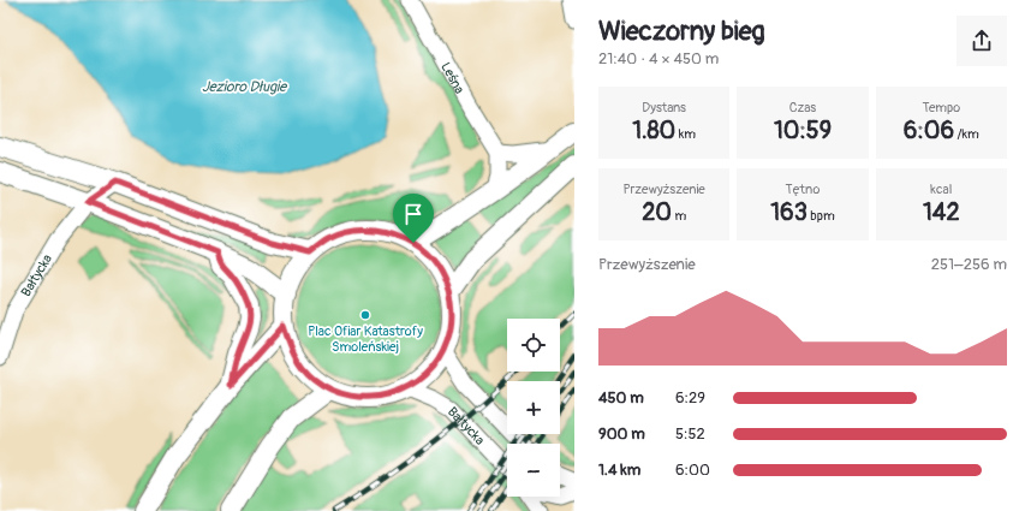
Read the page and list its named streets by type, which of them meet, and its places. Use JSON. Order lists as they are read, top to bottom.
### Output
{
  "streets": {
    "street": ["Leśna", "Bałtycka"]
  },
  "water": ["Jezioro Długie"],
  "places": ["Plac Ofiar Katastrofy Smoleńskiej"],
  "page": {
    "heading": ["Wieczorny bieg", "21:40 · 4 × 450 m"],
    "stats": [
      ["Dystans", "1.80 km"],
      ["Czas", "10:59"],
      ["Tempo", "6:06 /km"],
      ["Przewyższenie", "20 m"],
      ["Tętno", "163 bpm"],
      ["kcal", "142"]
    ],
    "chart": ["Przewyższenie", "251–256 m"],
    "map_buttons": ["+", "−"],
    "list": [
      {
        "name": "450 m",
        "note": "6:29"
      },
      {
        "name": "900 m",
        "note": "5:52"
      },
      {
        "name": "1.4 km",
        "note": "6:00"
      }
    ]
  }
}
